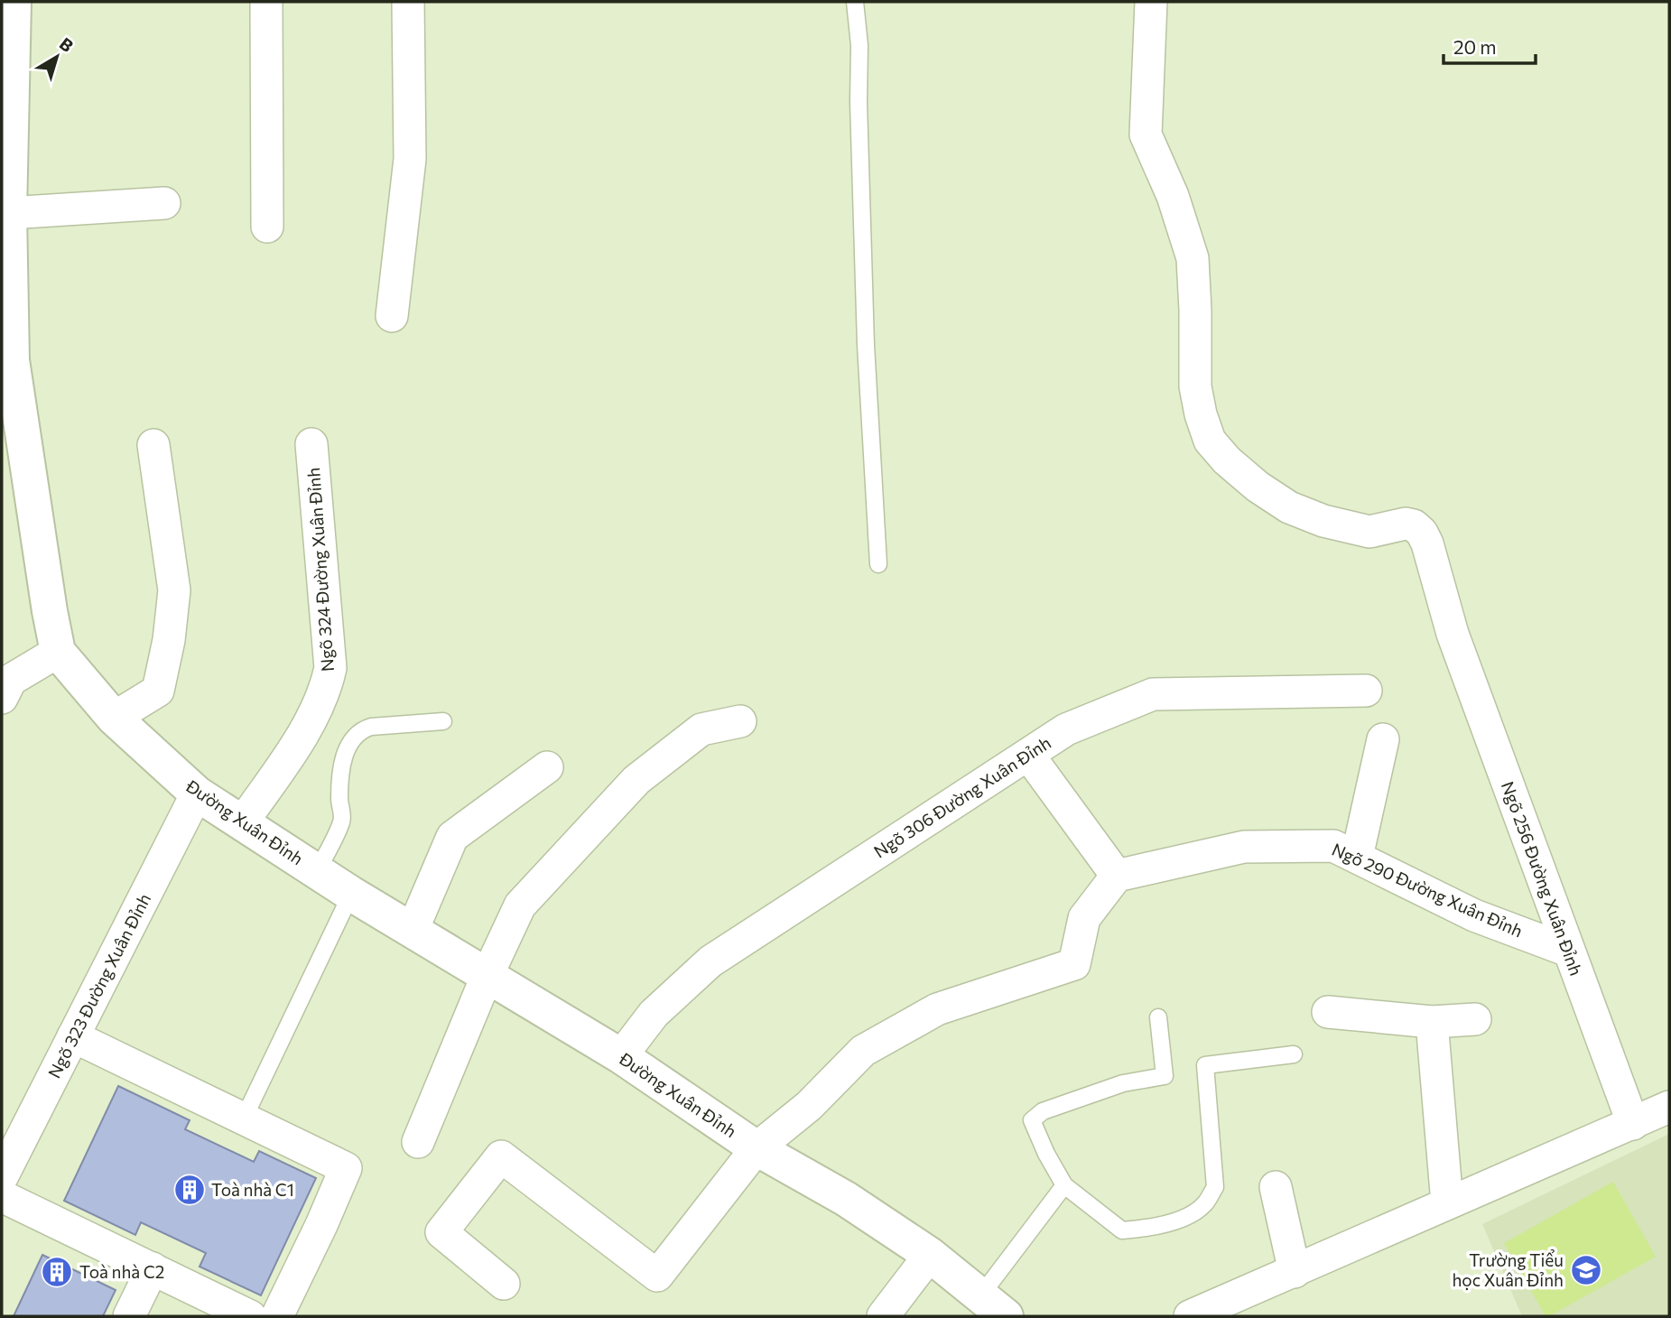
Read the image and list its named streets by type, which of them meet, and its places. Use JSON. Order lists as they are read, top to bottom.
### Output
{
  "streets": {
    "street": [
      "Ngõ 324 Đường Xuân Đỉnh",
      "Ngõ 306 Đường Xuân Đỉnh",
      "Đường Xuân Đỉnh",
      "Ngõ 256 Đường Xuân Đỉnh",
      "Ngõ 290 Đường Xuân Đỉnh",
      "Ngõ 323 Đường Xuân Đỉnh"
    ]
  },
  "crossings": [
    ["Ngõ 324 Đường Xuân Đỉnh", "Đường Xuân Đỉnh"],
    ["Ngõ 306 Đường Xuân Đỉnh", "Đường Xuân Đỉnh"],
    ["Đường Xuân Đỉnh", "Ngõ 323 Đường Xuân Đỉnh"],
    ["Ngõ 256 Đường Xuân Đỉnh", "Ngõ 290 Đường Xuân Đỉnh"]
  ],
  "places": {
    "building": ["Toà nhà C1", "Toà nhà C2"],
    "school or university": ["Trường Tiểu học Xuân Đỉnh"]
  },
  "scale_bar": "20 m",
  "north": "top right"
}
